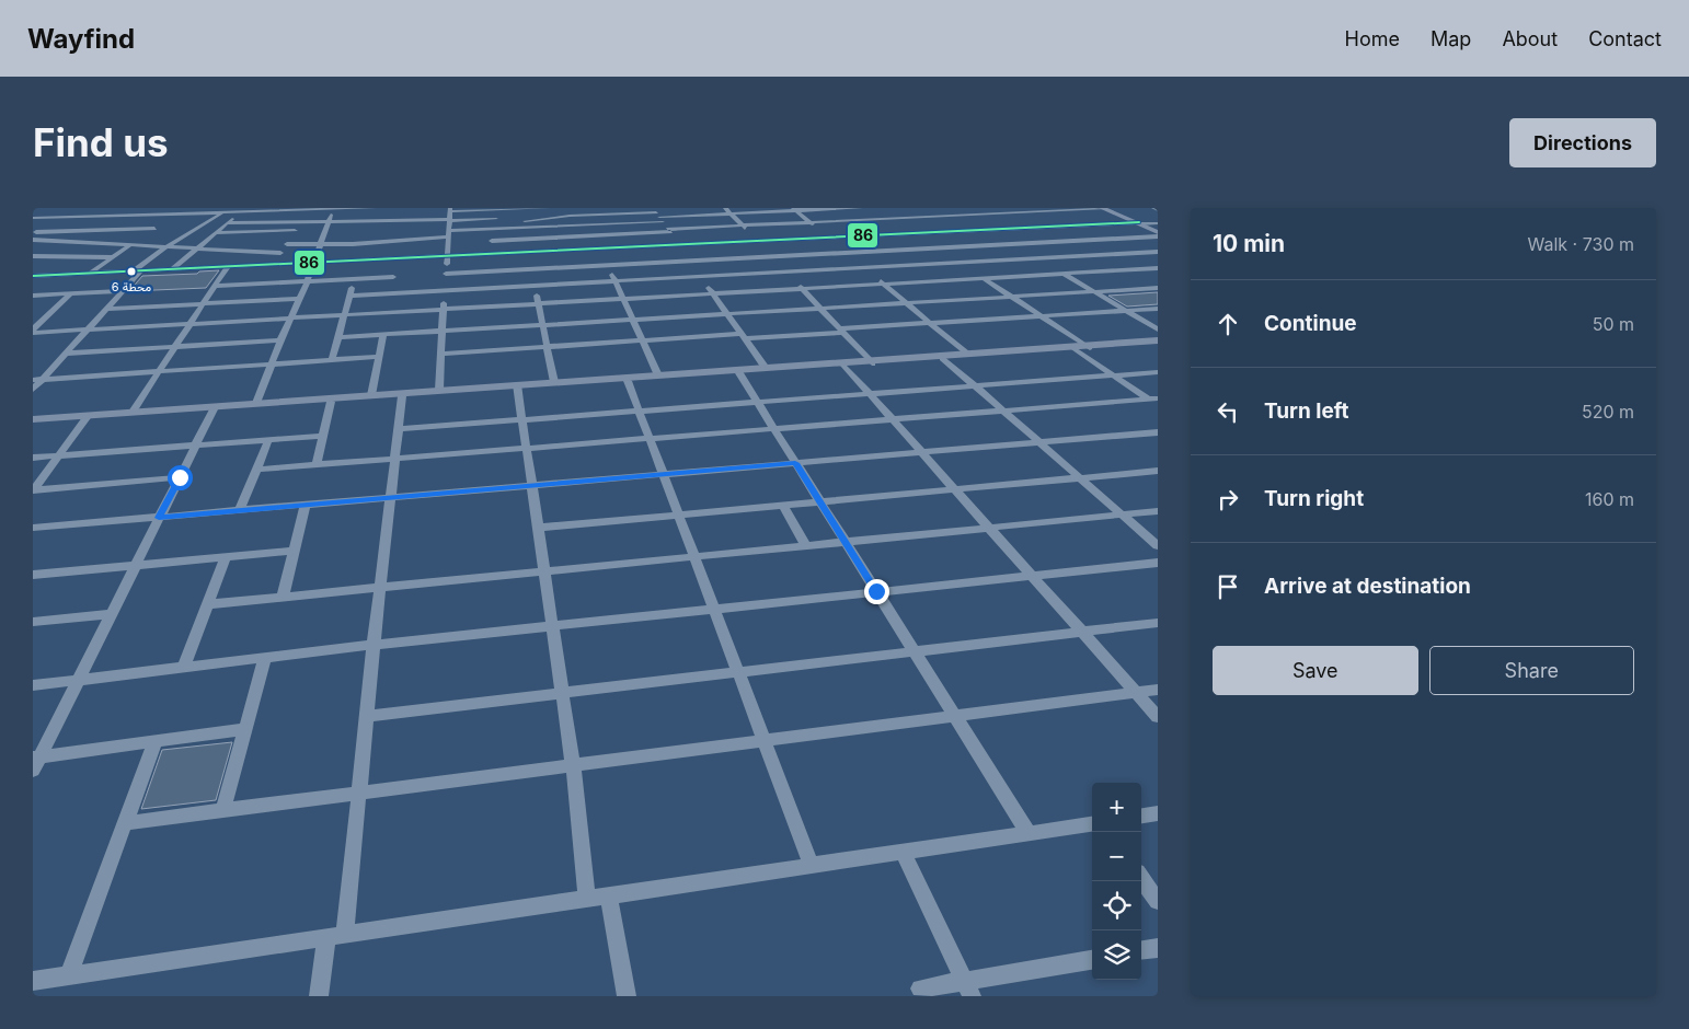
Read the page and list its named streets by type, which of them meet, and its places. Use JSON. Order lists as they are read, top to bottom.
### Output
{
  "places": ["محطة 6"],
  "lines": ["transit line 86"],
  "page": {
    "header": "Wayfind",
    "nav": [
      "Home",
      "Map",
      "About",
      "Contact"
    ],
    "buttons": [
      "Directions",
      ["Save", "Share"]
    ],
    "title": "Find us",
    "heading": ["10 min", "Walk · 730 m"],
    "list": [
      ["Continue", "50 m"],
      ["Turn left", "520 m"],
      ["Turn right", "160 m"],
      "Arrive at destination"
    ],
    "map_buttons": ["+", "−"]
  }
}
